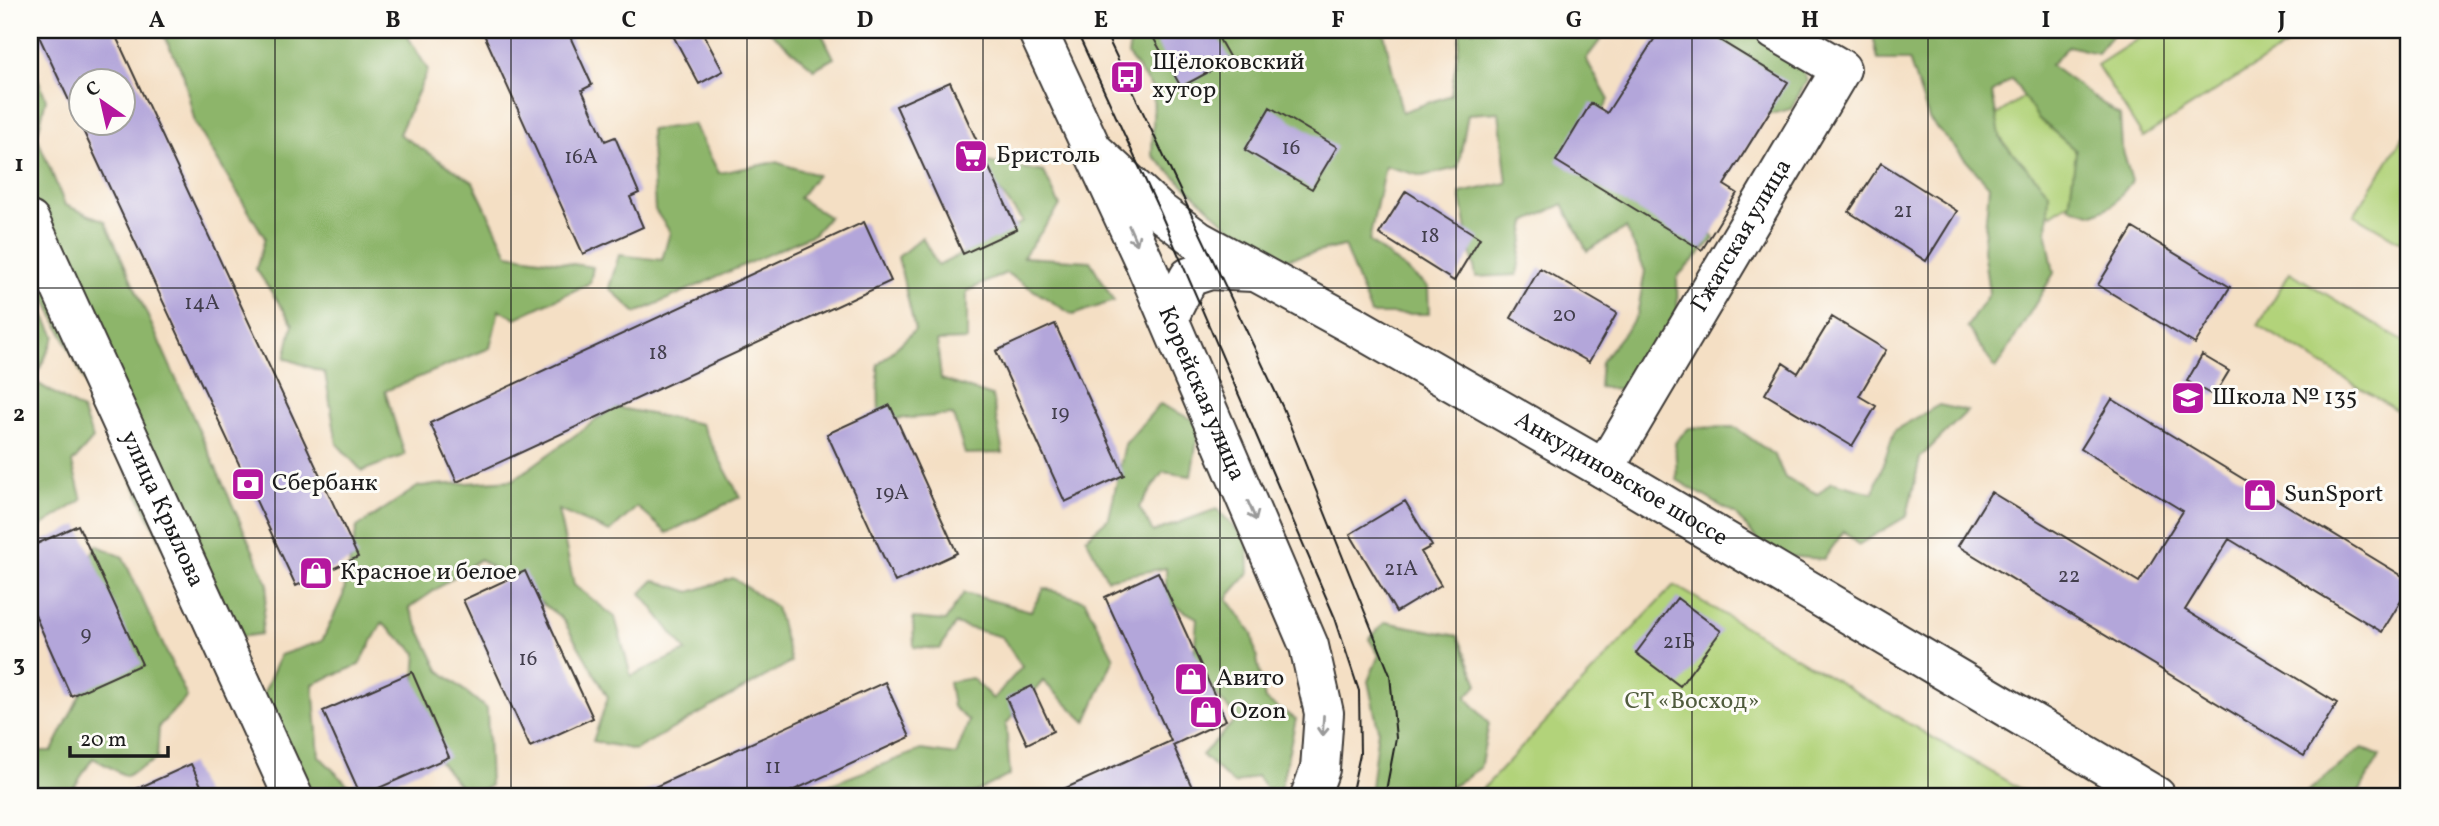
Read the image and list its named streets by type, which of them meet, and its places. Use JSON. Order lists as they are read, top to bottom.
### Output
{
  "streets": {
    "street": [
      "Гжатская улица",
      "Корейская улица",
      "Анкудиновское шоссе",
      "улица Крылова"
    ]
  },
  "crossings": [
    ["Гжатская улица", "Анкудиновское шоссе"],
    ["Корейская улица", "Анкудиновское шоссе"]
  ],
  "one_way": ["Корейская улица"],
  "parks": ["СТ «Восход»"],
  "places": {
    "bus stop": ["Щёлоковский хутор"],
    "supermarket": ["Бристоль"],
    "school or university": ["Школа № 135"],
    "bank": ["Сбербанк"],
    "shop": [
      "SunSport",
      "Красное и белое",
      "Авито",
      "Ozon"
    ]
  },
  "house_numbers": [
    "16",
    "16А",
    "21",
    "18",
    "14А",
    "20",
    "18",
    "19",
    "19А",
    "21А",
    "22",
    "9",
    "21Б",
    "16",
    "11"
  ],
  "scale_bar": "20 m",
  "north": "top left",
  "grid": {
    "columns": [
      "A",
      "B",
      "C",
      "D",
      "E",
      "F",
      "G",
      "H",
      "I",
      "J"
    ],
    "rows": ["1", "2", "3"]
  }
}
